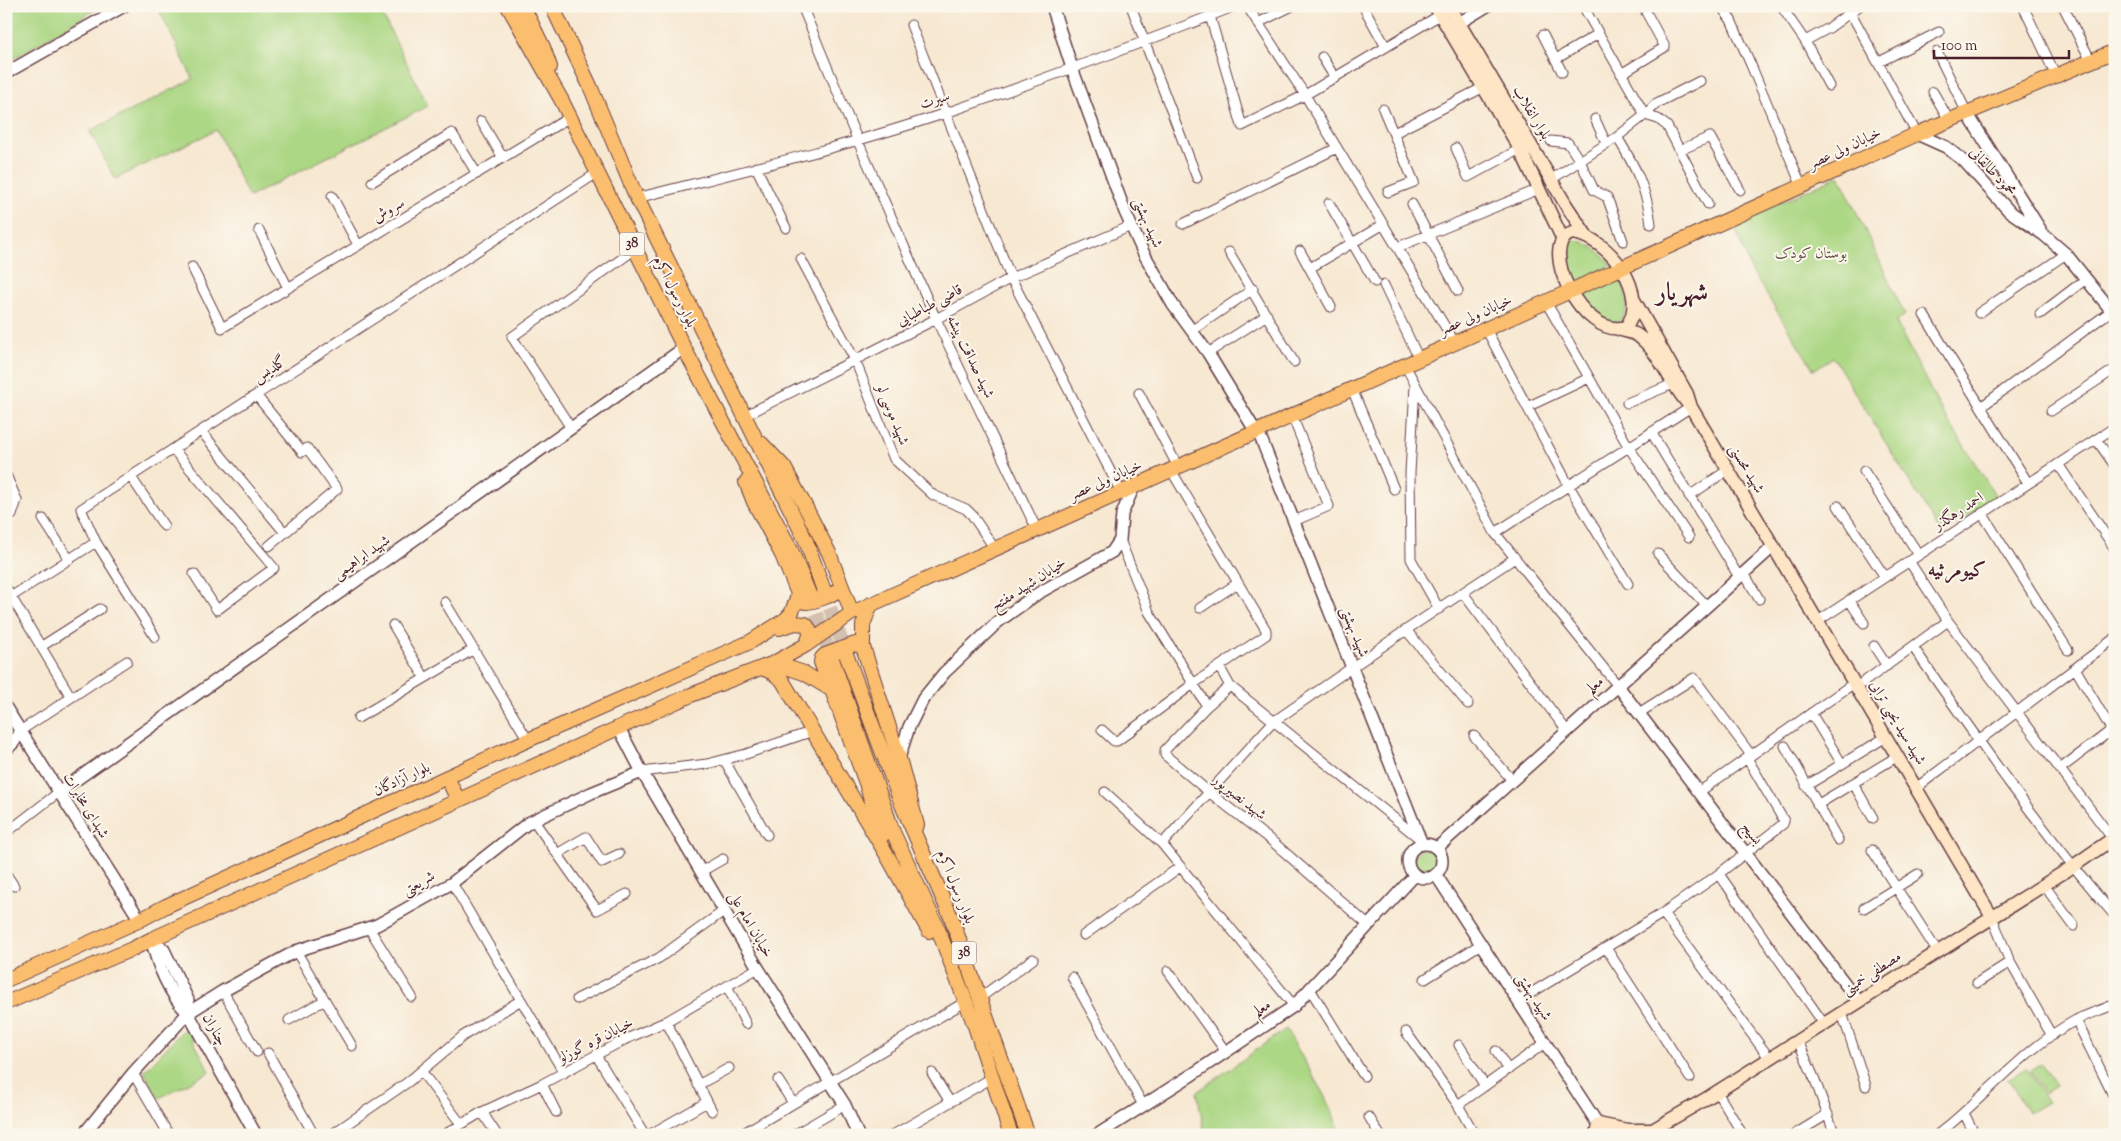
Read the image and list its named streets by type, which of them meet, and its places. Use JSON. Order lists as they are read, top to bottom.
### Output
{
  "streets": {
    "main road": [
      "بلوار انقلاب",
      "خیابان ولی عصر",
      "38",
      "بلوار رسول اکرم",
      "شهید محسنی",
      "شهید سید یحیی ترابی",
      "بلوار آزادگان",
      "مصطفی خمینی"
    ],
    "street": [
      "سیرت",
      "محمود طالقانی",
      "سروش",
      "شهید بهشتی",
      "قاضی طباطبایی",
      "شهید صداقت پیشه",
      "گلدیس",
      "شهید موسی لو",
      "احمد رهگذر",
      "شهید ابراهیمی",
      "خیابان شهید مفتح",
      "معلم",
      "شهید نصیرپور",
      "شهدای مخابرات",
      "بسیج",
      "شریعتی",
      "خیابان امام علی",
      "چناران",
      "خیابان قره گوزلو"
    ]
  },
  "crossings": [
    ["سیرت", "شهید بهشتی"],
    ["سیرت", "بلوار رسول اکرم"],
    ["سیرت", "شهید صداقت پیشه"],
    ["خیابان ولی عصر", "محمود طالقانی"],
    ["خیابان ولی عصر", "شهید بهشتی"],
    ["خیابان ولی عصر", "شهید صداقت پیشه"],
    ["خیابان ولی عصر", "شهید موسی لو"],
    ["سروش", "بلوار رسول اکرم"],
    ["شهید بهشتی", "قاضی طباطبایی"],
    ["شهید بهشتی", "معلم"],
    ["بلوار رسول اکرم", "قاضی طباطبایی"],
    ["بلوار رسول اکرم", "گلدیس"],
    ["بلوار رسول اکرم", "شهید ابراهیمی"],
    ["بلوار رسول اکرم", "بلوار آزادگان"],
    ["قاضی طباطبایی", "شهید صداقت پیشه"],
    ["قاضی طباطبایی", "شهید موسی لو"],
    ["شهید محسنی", "معلم"],
    ["شهید محسنی", "شهید سید یحیی ترابی"],
    ["احمد رهگذر", "شهید سید یحیی ترابی"],
    ["شهید ابراهیمی", "شهدای مخابرات"],
    ["معلم", "شهید سید یحیی ترابی"],
    ["معلم", "شهید نصیرپور"],
    ["معلم", "بسیج"],
    ["شهید سید یحیی ترابی", "مصطفی خمینی"],
    ["بلوار آزادگان", "شهدای مخابرات"],
    ["بسیج", "مصطفی خمینی"],
    ["شریعتی", "خیابان امام علی"],
    ["شریعتی", "چناران"],
    ["خیابان امام علی", "خیابان قره گوزلو"]
  ],
  "districts": ["شهریار", "کیومرثیه"],
  "parks": ["بوستان کودک"],
  "scale_bar": "100 m"
}
